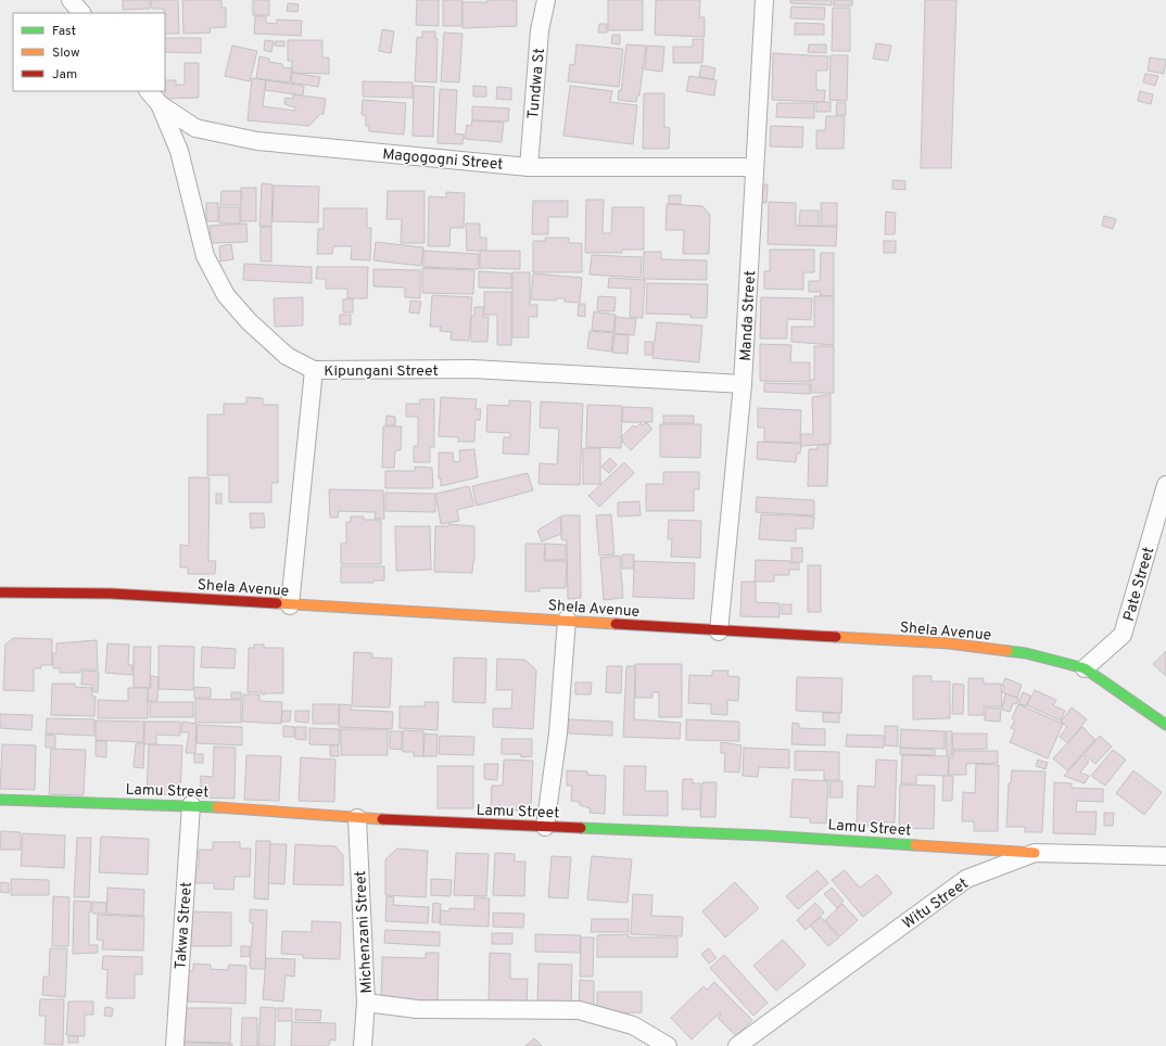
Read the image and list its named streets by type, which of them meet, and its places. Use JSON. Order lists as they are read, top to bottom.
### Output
{
  "streets": {
    "street": [
      "Tundwa St",
      "Magogogni Street",
      "Manda Street",
      "Kipungani Street",
      "Pate Street",
      "Shela Avenue",
      "Lamu Street",
      "Witu Street",
      "Takwa Street",
      "Michenzani Street"
    ]
  },
  "crossings": [
    ["Tundwa St", "Magogogni Street"],
    ["Magogogni Street", "Manda Street"],
    ["Magogogni Street", "Kipungani Street"],
    ["Manda Street", "Kipungani Street"],
    ["Manda Street", "Shela Avenue"],
    ["Pate Street", "Shela Avenue"],
    ["Lamu Street", "Witu Street"],
    ["Lamu Street", "Takwa Street"],
    ["Lamu Street", "Michenzani Street"]
  ],
  "legend": ["Fast", "Slow", "Jam"]
}
